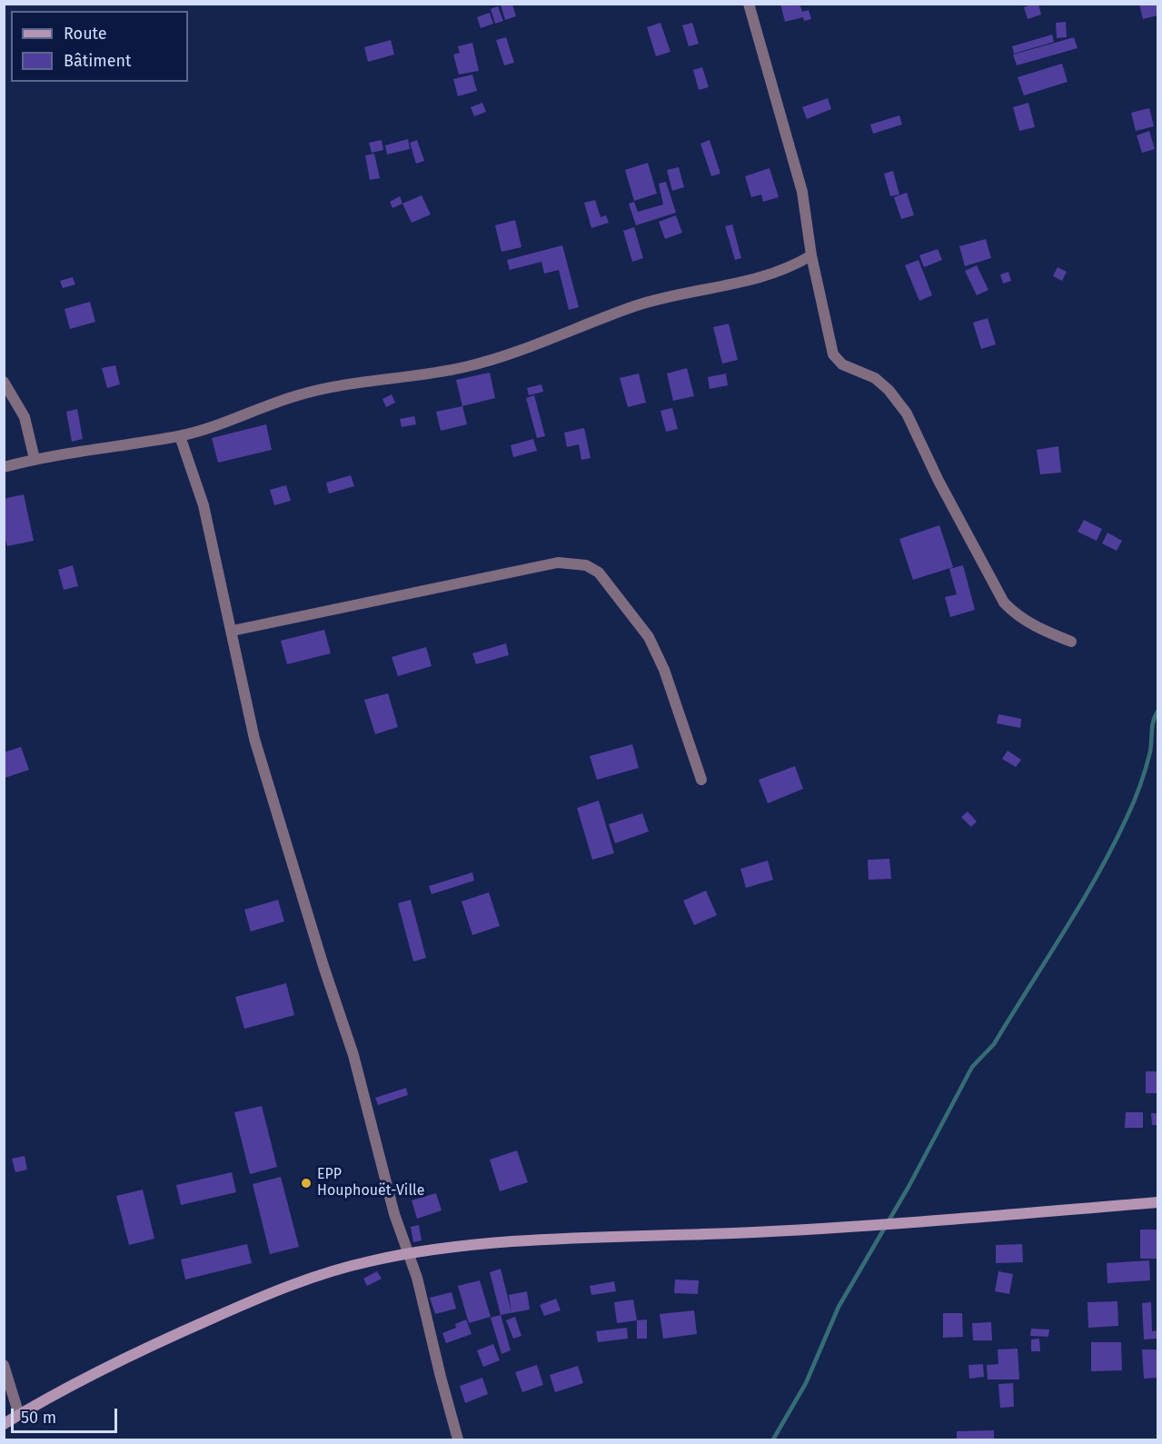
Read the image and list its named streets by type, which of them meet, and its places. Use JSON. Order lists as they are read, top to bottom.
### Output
{
  "places": ["EPP Houphouët-Ville"],
  "legend": ["Route", "Bâtiment"],
  "scale_bar": "50 m"
}
